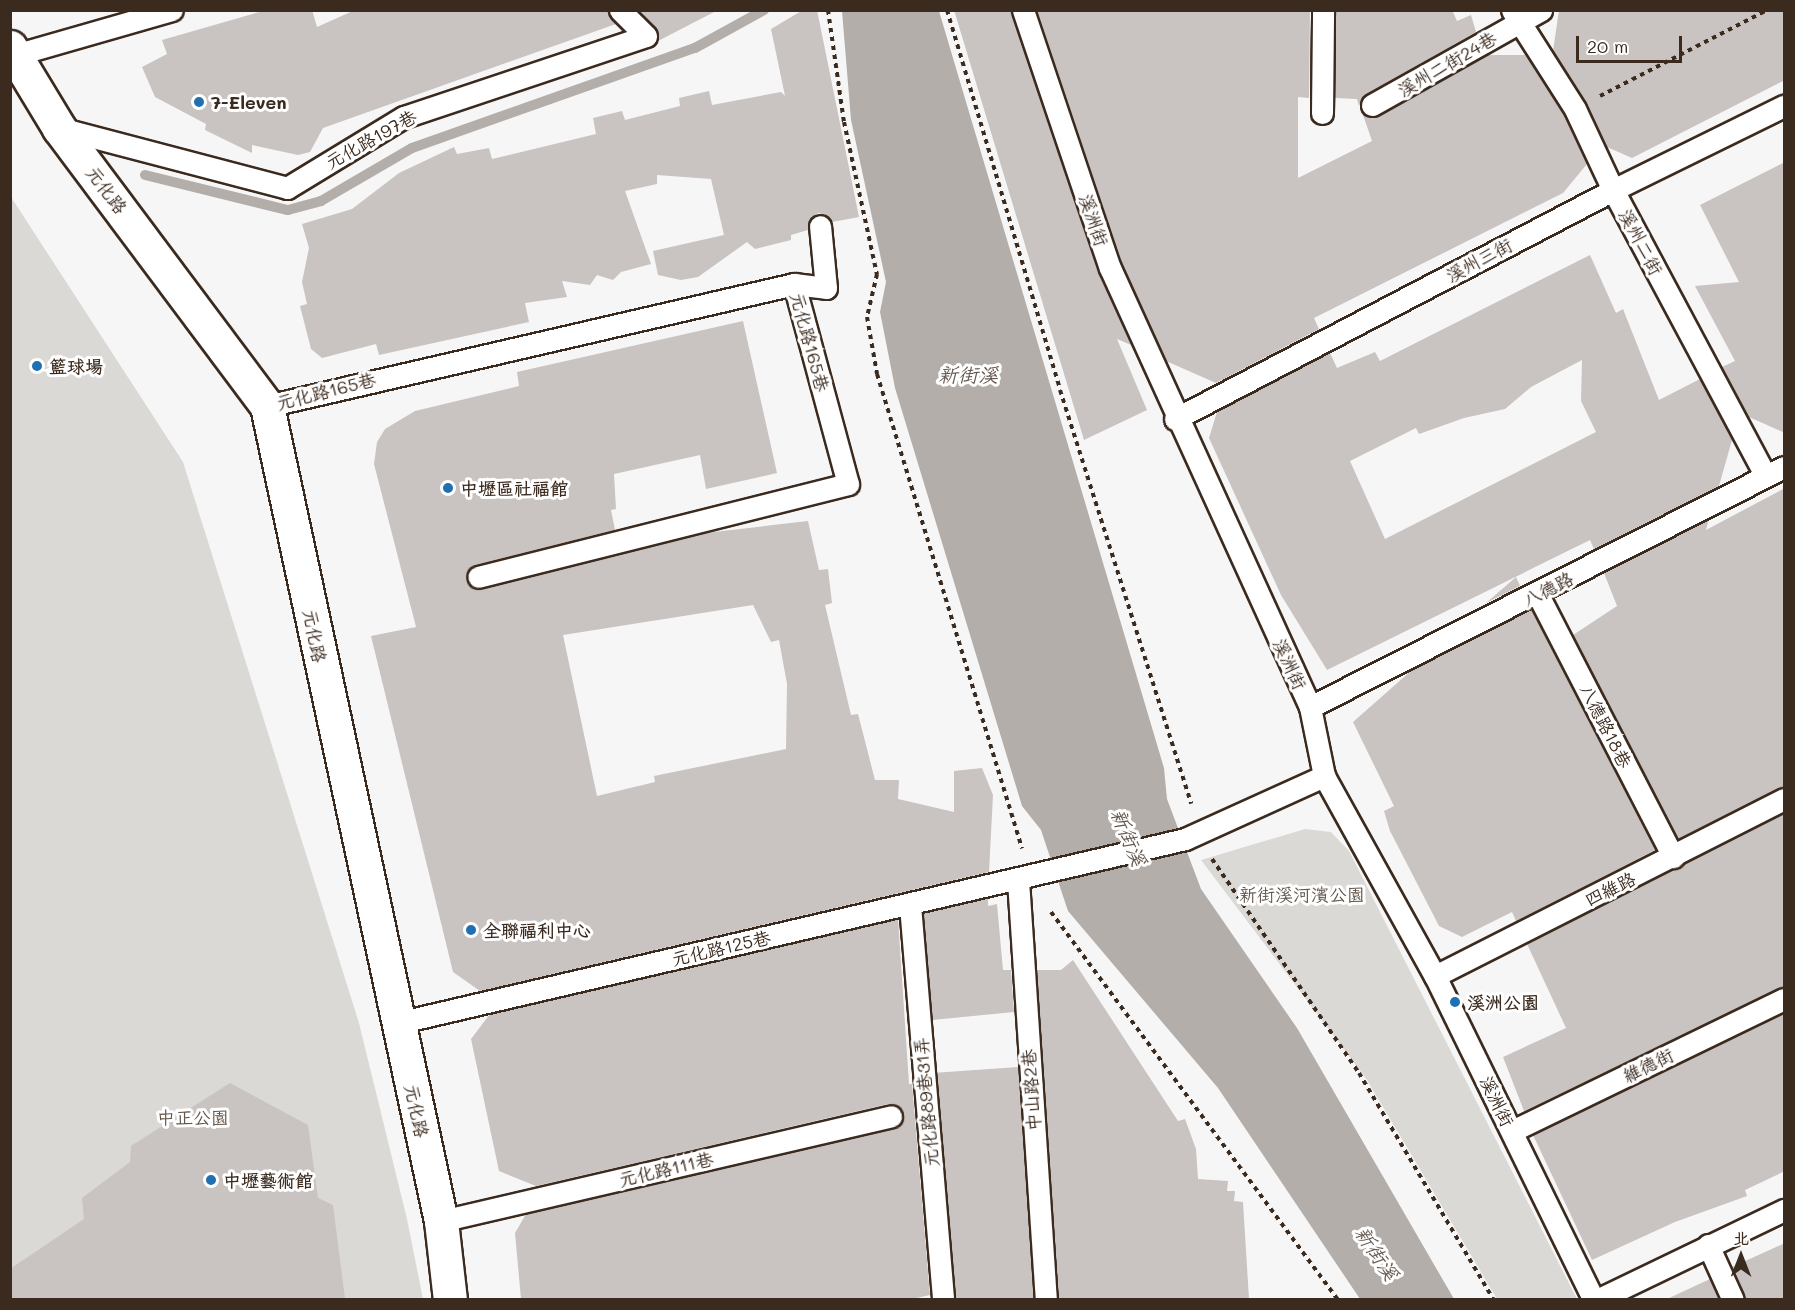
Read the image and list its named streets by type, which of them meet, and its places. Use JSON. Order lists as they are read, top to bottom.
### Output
{
  "streets": {
    "street": ["元化路"],
    "lane": [
      "溪州二街24巷",
      "元化路197巷",
      "溪洲街",
      "溪州二街",
      "溪州三街",
      "元化路165巷",
      "八德路",
      "八德路18巷",
      "四維路",
      "元化路125巷",
      "維德街",
      "中山路2巷",
      "元化路89巷31弄",
      "元化路111巷"
    ]
  },
  "crossings": [
    ["溪州二街24巷", "溪州二街"],
    ["元化路197巷", "元化路"],
    ["元化路", "元化路165巷"],
    ["元化路", "元化路125巷"],
    ["元化路", "元化路111巷"],
    ["溪洲街", "溪州三街"],
    ["溪洲街", "八德路"],
    ["溪洲街", "四維路"],
    ["溪洲街", "元化路125巷"],
    ["溪洲街", "維德街"],
    ["溪州二街", "溪州三街"],
    ["溪州二街", "八德路"],
    ["八德路", "八德路18巷"],
    ["八德路18巷", "四維路"],
    ["元化路125巷", "中山路2巷"],
    ["元化路125巷", "元化路89巷31弄"]
  ],
  "water": ["新街溪"],
  "parks": ["新街溪河濱公園", "中正公園"],
  "places": [
    "7-Eleven",
    "籃球場",
    "中壢區社福館",
    "全聯福利中心",
    "溪洲公園",
    "中壢藝術館"
  ],
  "scale_bar": "20 m",
  "north": "top"
}
